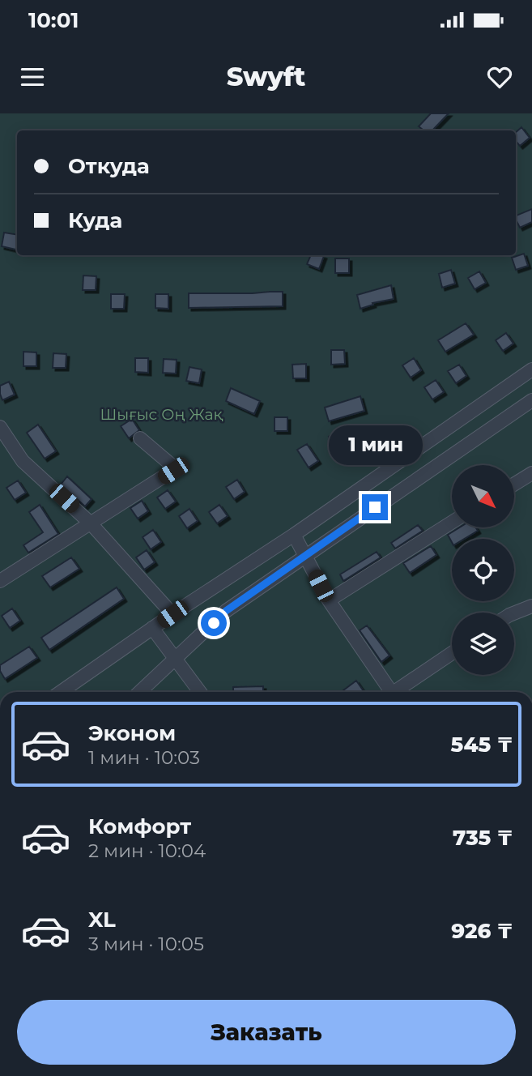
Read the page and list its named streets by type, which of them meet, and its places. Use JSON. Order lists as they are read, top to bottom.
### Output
{
  "parks": ["Шығыс Оң Жақ"],
  "north": "bottom right",
  "page": {
    "status": "10:01",
    "header": "Swyft",
    "banner": ["Откуда", "Куда"],
    "bubble": "1 мин",
    "list": [
      {
        "name": "Эконом",
        "note": "1 мин · 10:03",
        "value": "545 ₸"
      },
      {
        "name": "Комфорт",
        "note": "2 мин · 10:04",
        "value": "735 ₸"
      },
      {
        "name": "XL",
        "note": "3 мин · 10:05",
        "value": "926 ₸"
      }
    ],
    "buttons": "Заказать"
  }
}
